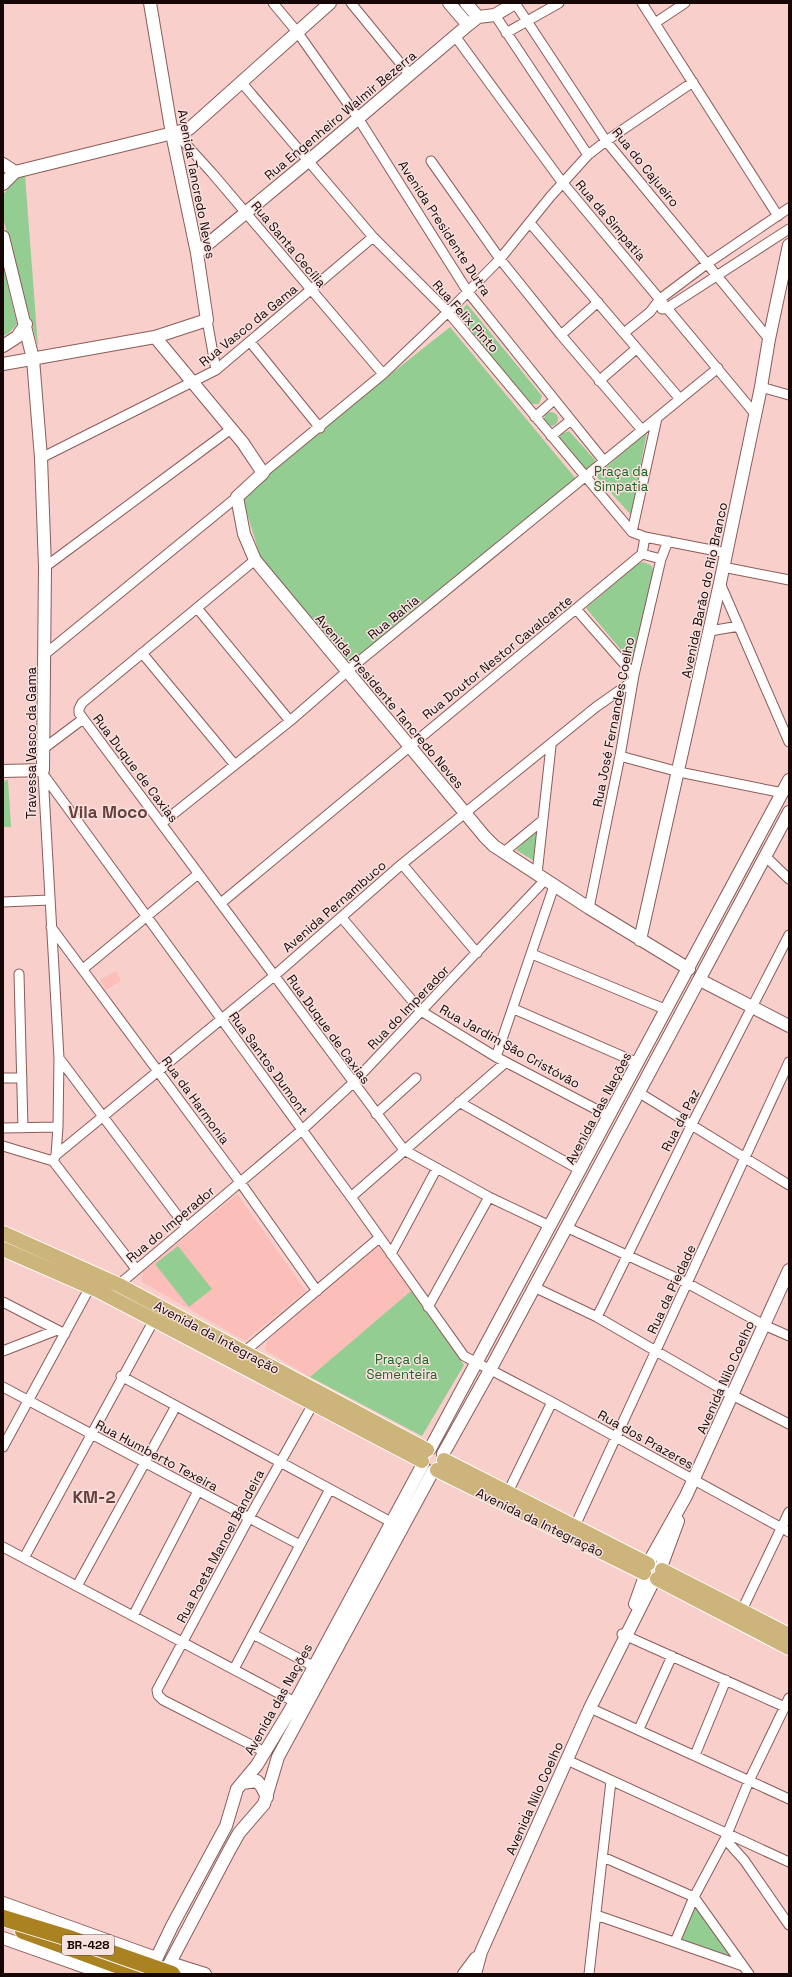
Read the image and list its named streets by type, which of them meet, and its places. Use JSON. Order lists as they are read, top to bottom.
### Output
{
  "streets": {
    "highway": ["BR-428"],
    "main road": [
      "Rua Engenheiro Walmir Bezerra",
      "Avenida Tancredo Neves",
      "Avenida Barão do Rio Branco",
      "Avenida Presidente Tancredo Neves",
      "Travessa Vasco da Gama",
      "Avenida das Nações",
      "Avenida da Integração",
      "Avenida Nilo Coelho"
    ],
    "street": [
      "Rua do Cajueiro",
      "Rua da Simpatia",
      "Avenida Presidente Dutra",
      "Rua Santa Cecília",
      "Rua Felix Pinto",
      "Rua Vasco da Gama",
      "Rua Bahia",
      "Rua Doutor Nestor Cavalcante",
      "Rua José Fernandes Coelho",
      "Rua Duque de Caxias",
      "Avenida Pernambuco",
      "Rua do Imperador",
      "Rua Jardim São Cristóvão",
      "Rua Santos Dumont",
      "Rua da Harmonia",
      "Rua da Paz",
      "Rua da Piedade",
      "Rua dos Prazeres",
      "Rua Humberto Texeira",
      "Rua Poeta Manoel Bandeira"
    ]
  },
  "crossings": [
    ["Rua Engenheiro Walmir Bezerra", "Avenida Tancredo Neves"],
    ["Rua Engenheiro Walmir Bezerra", "Rua da Simpatia"],
    ["Rua Engenheiro Walmir Bezerra", "Avenida Presidente Dutra"],
    ["Rua Engenheiro Walmir Bezerra", "Rua Santa Cecília"],
    ["Rua Engenheiro Walmir Bezerra", "Rua Felix Pinto"],
    ["Rua do Cajueiro", "Avenida Barão do Rio Branco"],
    ["Avenida Tancredo Neves", "Rua Santa Cecília"],
    ["Avenida Tancredo Neves", "Rua Vasco da Gama"],
    ["Rua da Simpatia", "Avenida Barão do Rio Branco"],
    ["Rua da Simpatia", "Rua Bahia"],
    ["Avenida Presidente Dutra", "Rua Bahia"],
    ["Rua Santa Cecília", "Rua Vasco da Gama"],
    ["Rua Felix Pinto", "Rua Vasco da Gama"],
    ["Rua Felix Pinto", "Avenida Barão do Rio Branco"],
    ["Rua Felix Pinto", "Rua Bahia"],
    ["Rua Felix Pinto", "Rua José Fernandes Coelho"],
    ["Rua Vasco da Gama", "Travessa Vasco da Gama"],
    ["Avenida Barão do Rio Branco", "Avenida Presidente Tancredo Neves"],
    ["Rua Bahia", "Avenida Presidente Tancredo Neves"],
    ["Rua Bahia", "Rua Duque de Caxias"],
    ["Rua Doutor Nestor Cavalcante", "Avenida Presidente Tancredo Neves"],
    ["Rua Doutor Nestor Cavalcante", "Rua Duque de Caxias"],
    ["Avenida Presidente Tancredo Neves", "Rua José Fernandes Coelho"],
    ["Avenida Presidente Tancredo Neves", "Avenida Pernambuco"],
    ["Avenida Presidente Tancredo Neves", "Rua do Imperador"],
    ["Avenida Presidente Tancredo Neves", "Avenida das Nações"],
    ["Rua José Fernandes Coelho", "Avenida Pernambuco"],
    ["Travessa Vasco da Gama", "Avenida Pernambuco"],
    ["Travessa Vasco da Gama", "Rua Santos Dumont"],
    ["Travessa Vasco da Gama", "Rua da Harmonia"],
    ["Rua Duque de Caxias", "Avenida Pernambuco"],
    ["Rua Duque de Caxias", "Rua do Imperador"],
    ["Rua Duque de Caxias", "Avenida das Nações"],
    ["Avenida Pernambuco", "Rua Jardim São Cristóvão"],
    ["Avenida Pernambuco", "Rua Santos Dumont"],
    ["Avenida Pernambuco", "Rua da Harmonia"],
    ["Rua do Imperador", "Rua Jardim São Cristóvão"],
    ["Rua do Imperador", "Rua Santos Dumont"],
    ["Rua do Imperador", "Rua da Harmonia"],
    ["Rua do Imperador", "Avenida da Integração"],
    ["Rua Jardim São Cristóvão", "Avenida das Nações"],
    ["Rua Santos Dumont", "Avenida das Nações"],
    ["Rua Santos Dumont", "Rua dos Prazeres"],
    ["Avenida das Nações", "Avenida da Integração"],
    ["Avenida das Nações", "Rua dos Prazeres"],
    ["Avenida das Nações", "Rua Poeta Manoel Bandeira"],
    ["Avenida das Nações", "BR-428"],
    ["Rua da Piedade", "Avenida da Integração"],
    ["Rua da Piedade", "Rua dos Prazeres"],
    ["Avenida da Integração", "Avenida Nilo Coelho"],
    ["Avenida da Integração", "Rua Poeta Manoel Bandeira"],
    ["Avenida Nilo Coelho", "Rua dos Prazeres"],
    ["Rua Humberto Texeira", "Rua Poeta Manoel Bandeira"]
  ],
  "districts": ["Vila Moco", "KM-2"],
  "parks": ["Praça da Simpatia", "Praça da Sementeira"]
}
